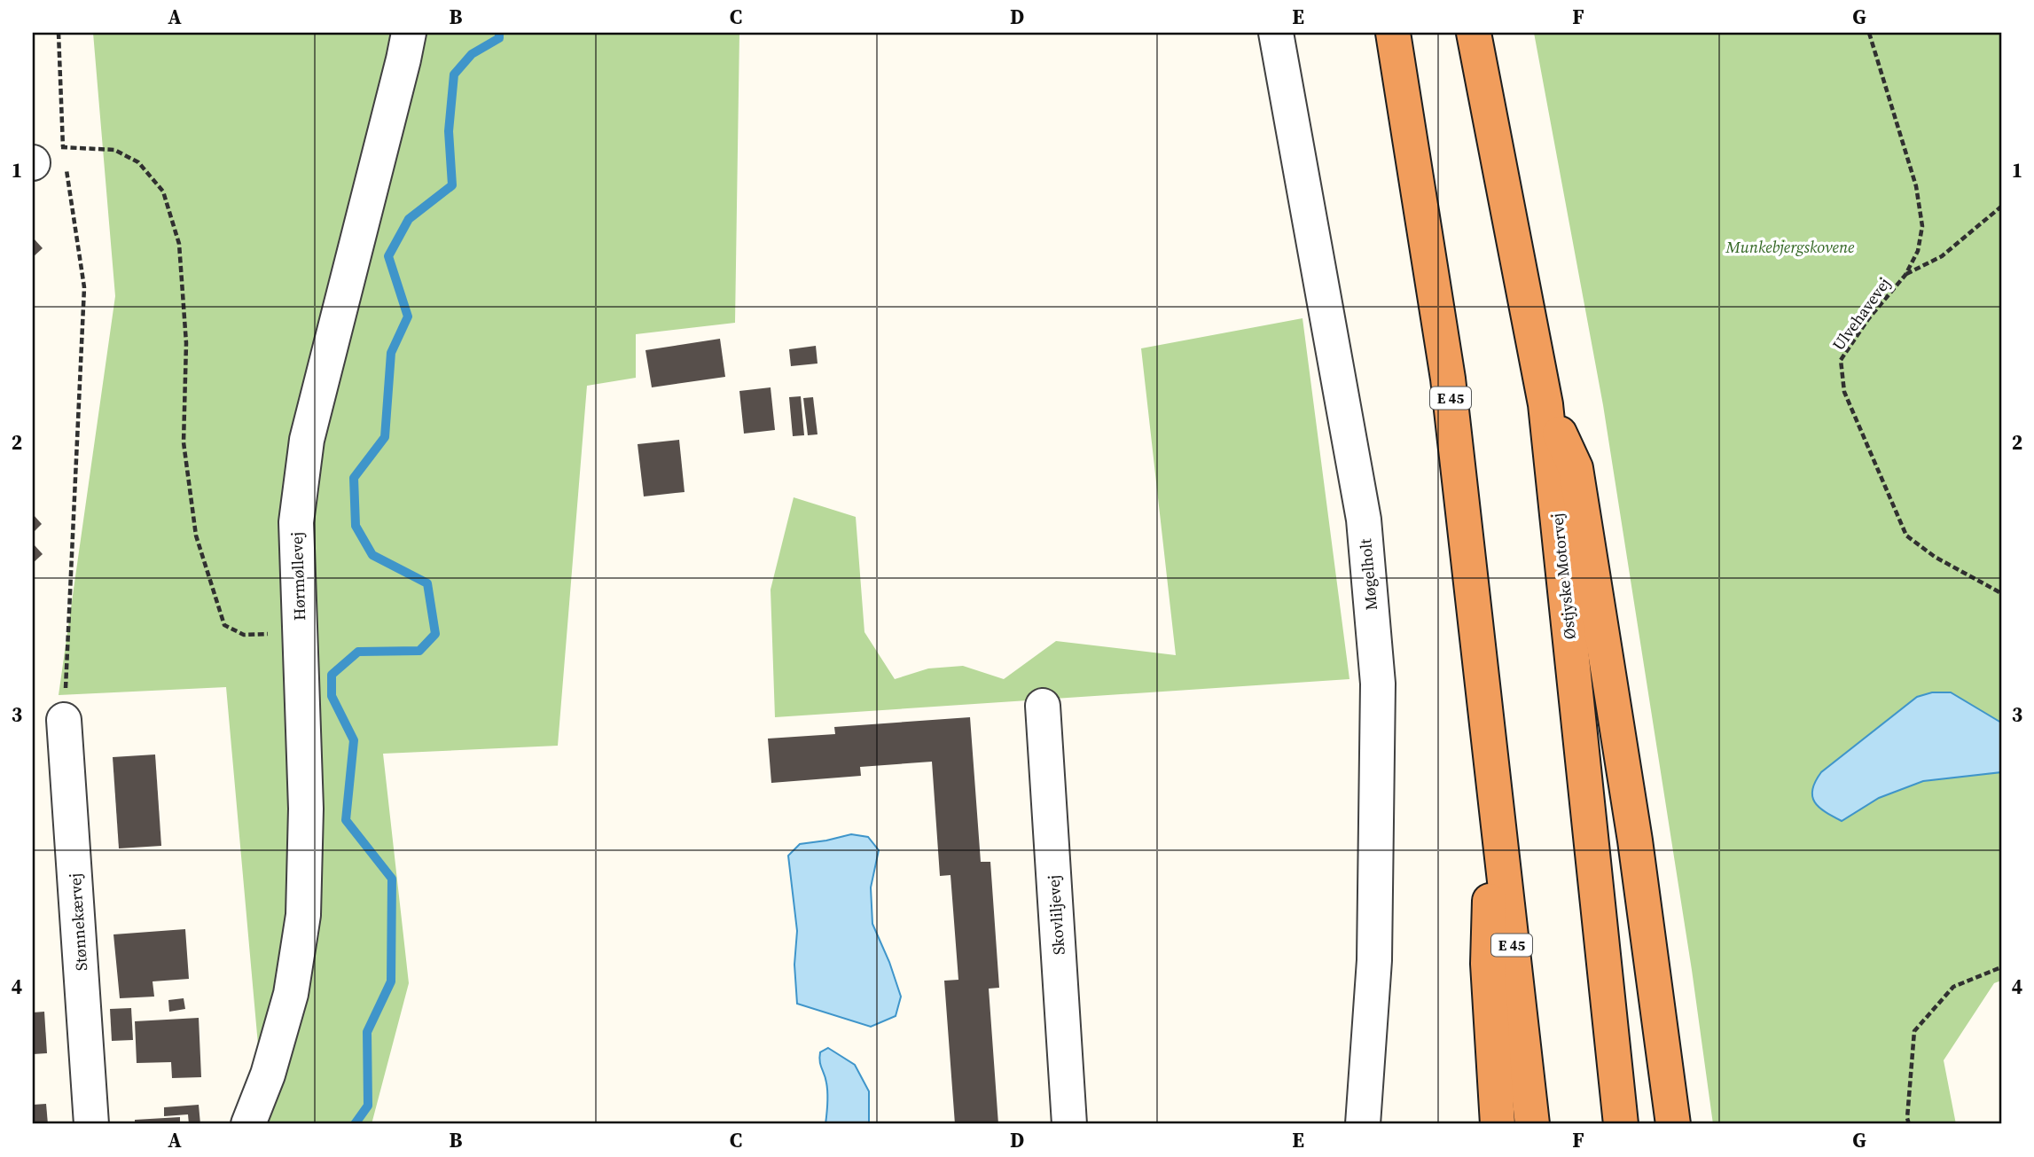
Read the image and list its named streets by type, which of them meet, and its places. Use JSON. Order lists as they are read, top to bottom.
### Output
{
  "streets": {
    "highway": ["E 45", "Østjyske Motorvej"],
    "street": [
      "Møgelholt",
      "Hørmøllevej",
      "Skovliljevej",
      "Stønnekærvej"
    ],
    "path": ["Ulvehavevej"]
  },
  "parks": ["Munkebjergskovene"],
  "grid": {
    "columns": [
      "A",
      "B",
      "C",
      "D",
      "E",
      "F",
      "G"
    ],
    "rows": [
      "1",
      "2",
      "3",
      "4"
    ]
  }
}
